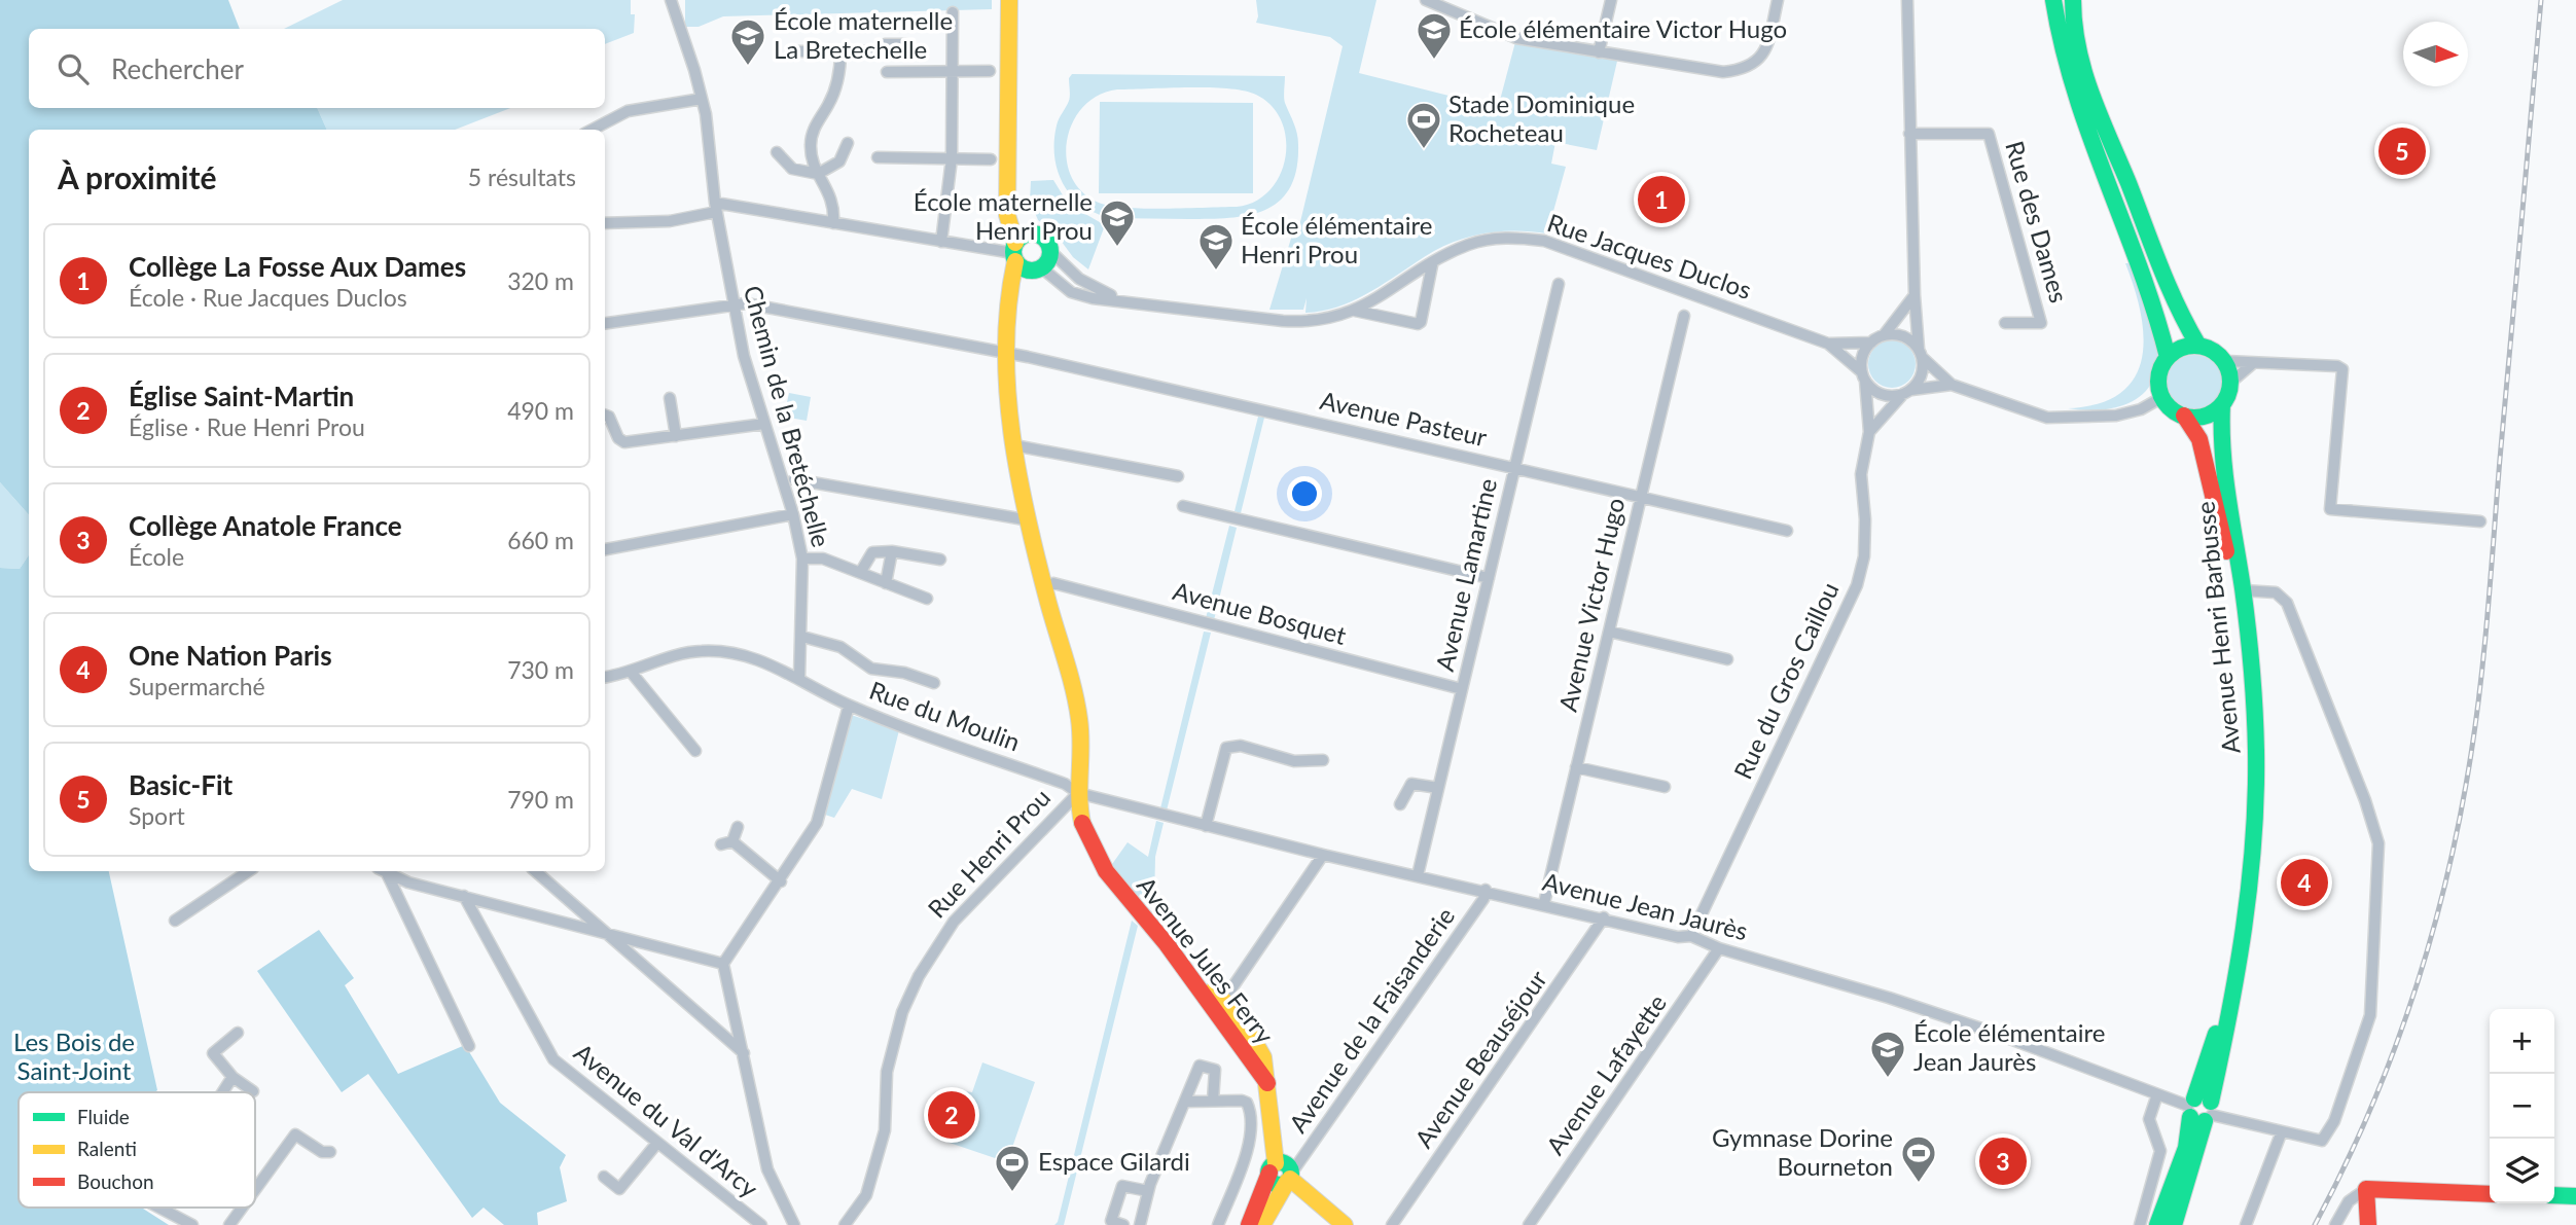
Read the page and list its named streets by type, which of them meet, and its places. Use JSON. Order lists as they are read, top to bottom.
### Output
{
  "streets": {
    "main road": ["Avenue Henri Barbusse", "Rue Henri Prou", "Avenue Jules Ferry"],
    "street": [
      "Rue des Dames",
      "Rue Jacques Duclos",
      "Chemin de la Bretéchelle",
      "Avenue Pasteur",
      "Avenue Lamartine",
      "Avenue Victor Hugo",
      "Avenue Bosquet",
      "Rue du Gros Caillou",
      "Rue du Moulin",
      "Avenue Jean Jaurès",
      "Avenue de la Faisanderie",
      "Avenue Beauséjour",
      "Avenue Lafayette",
      "Avenue du Val d'Arcy"
    ]
  },
  "crossings": [
    ["Rue Jacques Duclos", "Avenue Henri Barbusse"],
    ["Rue Jacques Duclos", "Rue du Gros Caillou"],
    ["Rue Jacques Duclos", "Rue Henri Prou"],
    ["Chemin de la Bretéchelle", "Avenue Pasteur"],
    ["Chemin de la Bretéchelle", "Rue du Moulin"],
    ["Avenue Pasteur", "Avenue Lamartine"],
    ["Avenue Pasteur", "Avenue Victor Hugo"],
    ["Avenue Pasteur", "Rue Henri Prou"],
    ["Avenue Lamartine", "Avenue Bosquet"],
    ["Avenue Lamartine", "Avenue Jean Jaurès"],
    ["Avenue Victor Hugo", "Avenue Jean Jaurès"],
    ["Avenue Bosquet", "Rue Henri Prou"],
    ["Avenue Henri Barbusse", "Avenue Jean Jaurès"],
    ["Rue du Gros Caillou", "Avenue Jean Jaurès"],
    ["Rue du Moulin", "Rue Henri Prou"],
    ["Rue du Moulin", "Avenue Jean Jaurès"],
    ["Rue du Moulin", "Avenue Jules Ferry"],
    ["Rue Henri Prou", "Avenue Jean Jaurès"],
    ["Rue Henri Prou", "Avenue Jules Ferry"],
    ["Avenue Jean Jaurès", "Avenue Jules Ferry"],
    ["Avenue Jean Jaurès", "Avenue de la Faisanderie"],
    ["Avenue Jean Jaurès", "Avenue Beauséjour"],
    ["Avenue Jean Jaurès", "Avenue Lafayette"]
  ],
  "parks": ["Les Bois de Saint-Joint"],
  "places": {
    "school or university": [
      "École élémentaire Victor Hugo",
      "École maternelle La Bretechelle",
      "École maternelle Henri Prou",
      "École élémentaire Henri Prou",
      "École élémentaire Jean Jaurès"
    ],
    "sports": ["Stade Dominique Rocheteau", "Gymnase Dorine Bourneton", "Espace Gilardi"]
  },
  "legend": ["Fluide", "Ralenti", "Bouchon"],
  "north": "right",
  "page": {
    "search": "Rechercher",
    "pins": [
      "5",
      "1",
      "4",
      "2",
      "3"
    ],
    "heading": ["À proximité", "5 résultats"],
    "list": [
      {
        "mark": "1",
        "name": "Collège La Fosse Aux Dames",
        "note": "École · Rue Jacques Duclos",
        "value": "320 m"
      },
      {
        "mark": "2",
        "name": "Église Saint-Martin",
        "note": "Église · Rue Henri Prou",
        "value": "490 m"
      },
      {
        "mark": "3",
        "name": "Collège Anatole France",
        "note": "École",
        "value": "660 m"
      },
      {
        "mark": "4",
        "name": "One Nation Paris",
        "note": "Supermarché",
        "value": "730 m"
      },
      {
        "mark": "5",
        "name": "Basic-Fit",
        "note": "Sport",
        "value": "790 m"
      }
    ],
    "map_buttons": ["+", "−"]
  }
}
